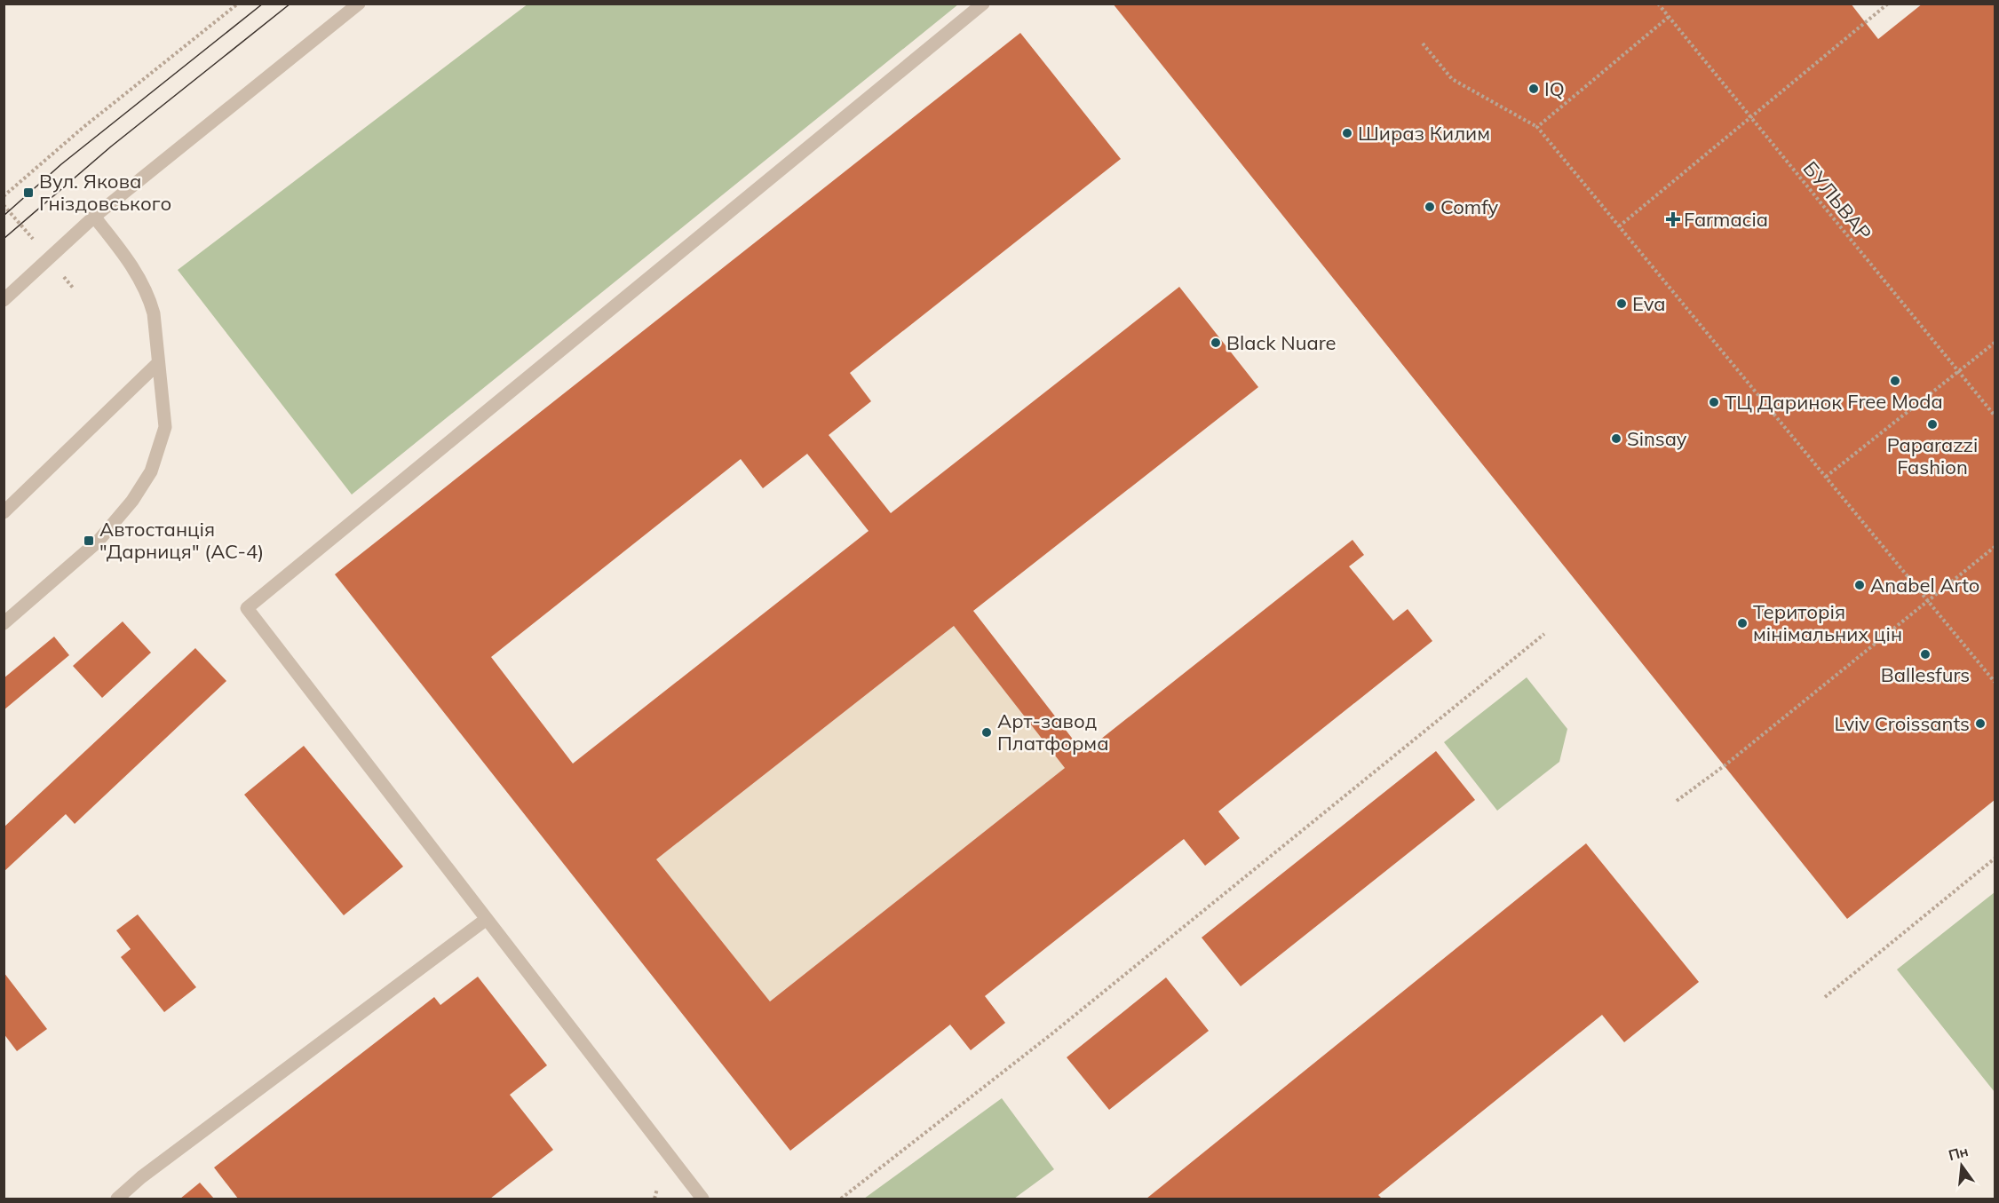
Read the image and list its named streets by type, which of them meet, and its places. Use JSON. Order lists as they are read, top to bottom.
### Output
{
  "streets": {
    "path": ["БУЛЬВАР"]
  },
  "places": {
    "other": [
      "IQ",
      "Шираз Килим",
      "Comfy",
      "Eva",
      "Black Nuare",
      "Free Moda",
      "ТЦ Даринок",
      "Paparazzi Fashion",
      "Sinsay",
      "Anabel Arto",
      "Територія мінімальних цін",
      "Ballesfurs",
      "Lviv Croissants",
      "Арт-завод Платформа"
    ],
    "transit": ["Вул. Якова Гніздовського", "Автостанція \"Дарниця\" (АС-4)"],
    "health": ["Farmacia"]
  },
  "north": "top"
}
